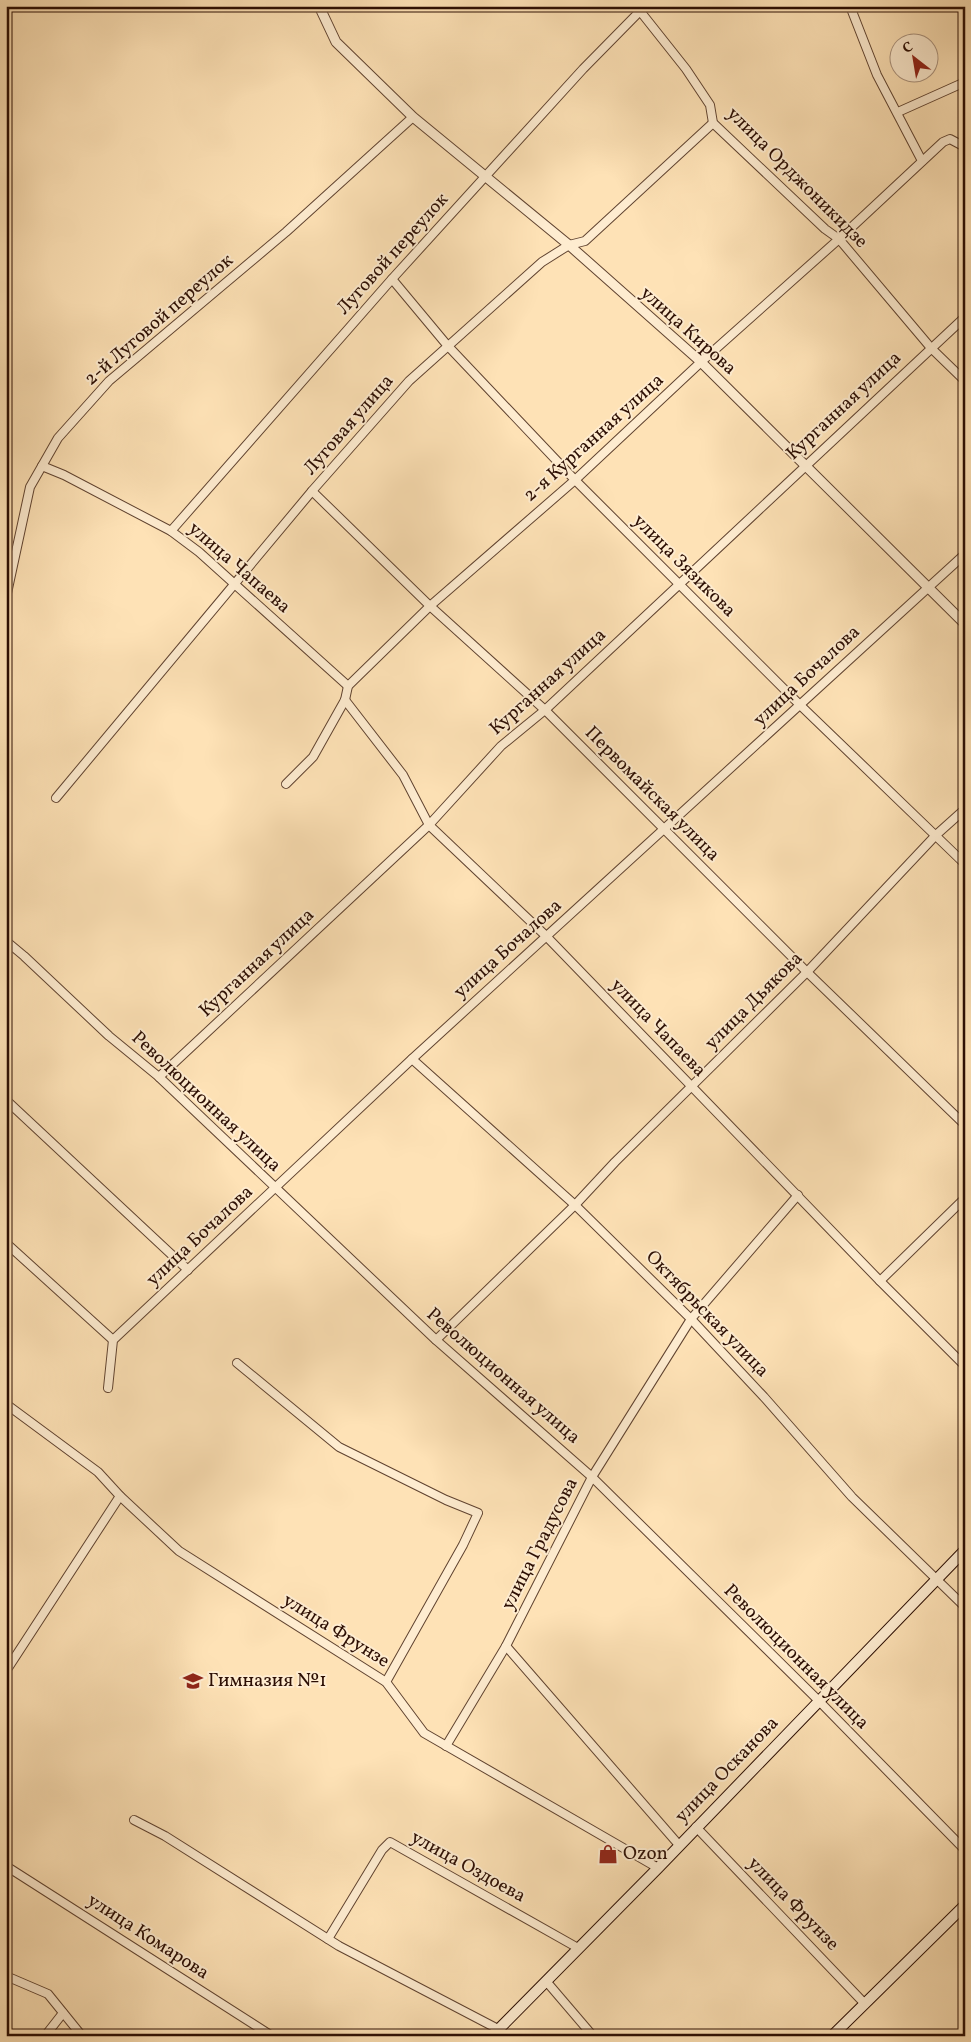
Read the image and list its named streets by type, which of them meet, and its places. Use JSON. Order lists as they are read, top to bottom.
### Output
{
  "streets": {
    "main road": ["улица Осканова"],
    "street": [
      "улица Орджоникидзе",
      "Луговой переулок",
      "2-й Луговой переулок",
      "улица Кирова",
      "Курганная улица",
      "Луговая улица",
      "2-я Курганная улица",
      "улица Зязикова",
      "улица Чапаева",
      "улица Бочалова",
      "Первомайская улица",
      "улица Дьякова",
      "Революционная улица",
      "Октябрьская улица",
      "улица Градусова",
      "улица Фрунзе",
      "улица Оздоева",
      "улица Комарова"
    ]
  },
  "crossings": [
    ["улица Орджоникидзе", "Луговой переулок"],
    ["улица Орджоникидзе", "Курганная улица"],
    ["улица Орджоникидзе", "Луговая улица"],
    ["улица Орджоникидзе", "2-я Курганная улица"],
    ["Луговой переулок", "улица Кирова"],
    ["Луговой переулок", "улица Зязикова"],
    ["Луговой переулок", "улица Чапаева"],
    ["2-й Луговой переулок", "улица Кирова"],
    ["2-й Луговой переулок", "улица Чапаева"],
    ["улица Кирова", "Курганная улица"],
    ["улица Кирова", "Луговая улица"],
    ["улица Кирова", "2-я Курганная улица"],
    ["улица Кирова", "улица Бочалова"],
    ["Курганная улица", "улица Зязикова"],
    ["Курганная улица", "улица Чапаева"],
    ["Курганная улица", "Первомайская улица"],
    ["Курганная улица", "Революционная улица"],
    ["Луговая улица", "улица Зязикова"],
    ["Луговая улица", "улица Чапаева"],
    ["Луговая улица", "Первомайская улица"],
    ["2-я Курганная улица", "улица Зязикова"],
    ["2-я Курганная улица", "улица Чапаева"],
    ["2-я Курганная улица", "Первомайская улица"],
    ["улица Зязикова", "улица Бочалова"],
    ["улица Зязикова", "улица Дьякова"],
    ["улица Чапаева", "улица Бочалова"],
    ["улица Чапаева", "улица Дьякова"],
    ["улица Чапаева", "улица Градусова"],
    ["улица Бочалова", "Первомайская улица"],
    ["улица Бочалова", "Революционная улица"],
    ["улица Бочалова", "Октябрьская улица"],
    ["Первомайская улица", "улица Дьякова"],
    ["улица Дьякова", "Революционная улица"],
    ["улица Дьякова", "Октябрьская улица"],
    ["Революционная улица", "улица Градусова"],
    ["Революционная улица", "улица Осканова"],
    ["Октябрьская улица", "улица Градусова"],
    ["Октябрьская улица", "улица Осканова"],
    ["улица Градусова", "улица Фрунзе"],
    ["улица Фрунзе", "улица Осканова"],
    ["улица Осканова", "улица Оздоева"]
  ],
  "places": {
    "school or university": ["Гимназия №1"],
    "shop": ["Ozon"]
  },
  "north": "top left"
}
